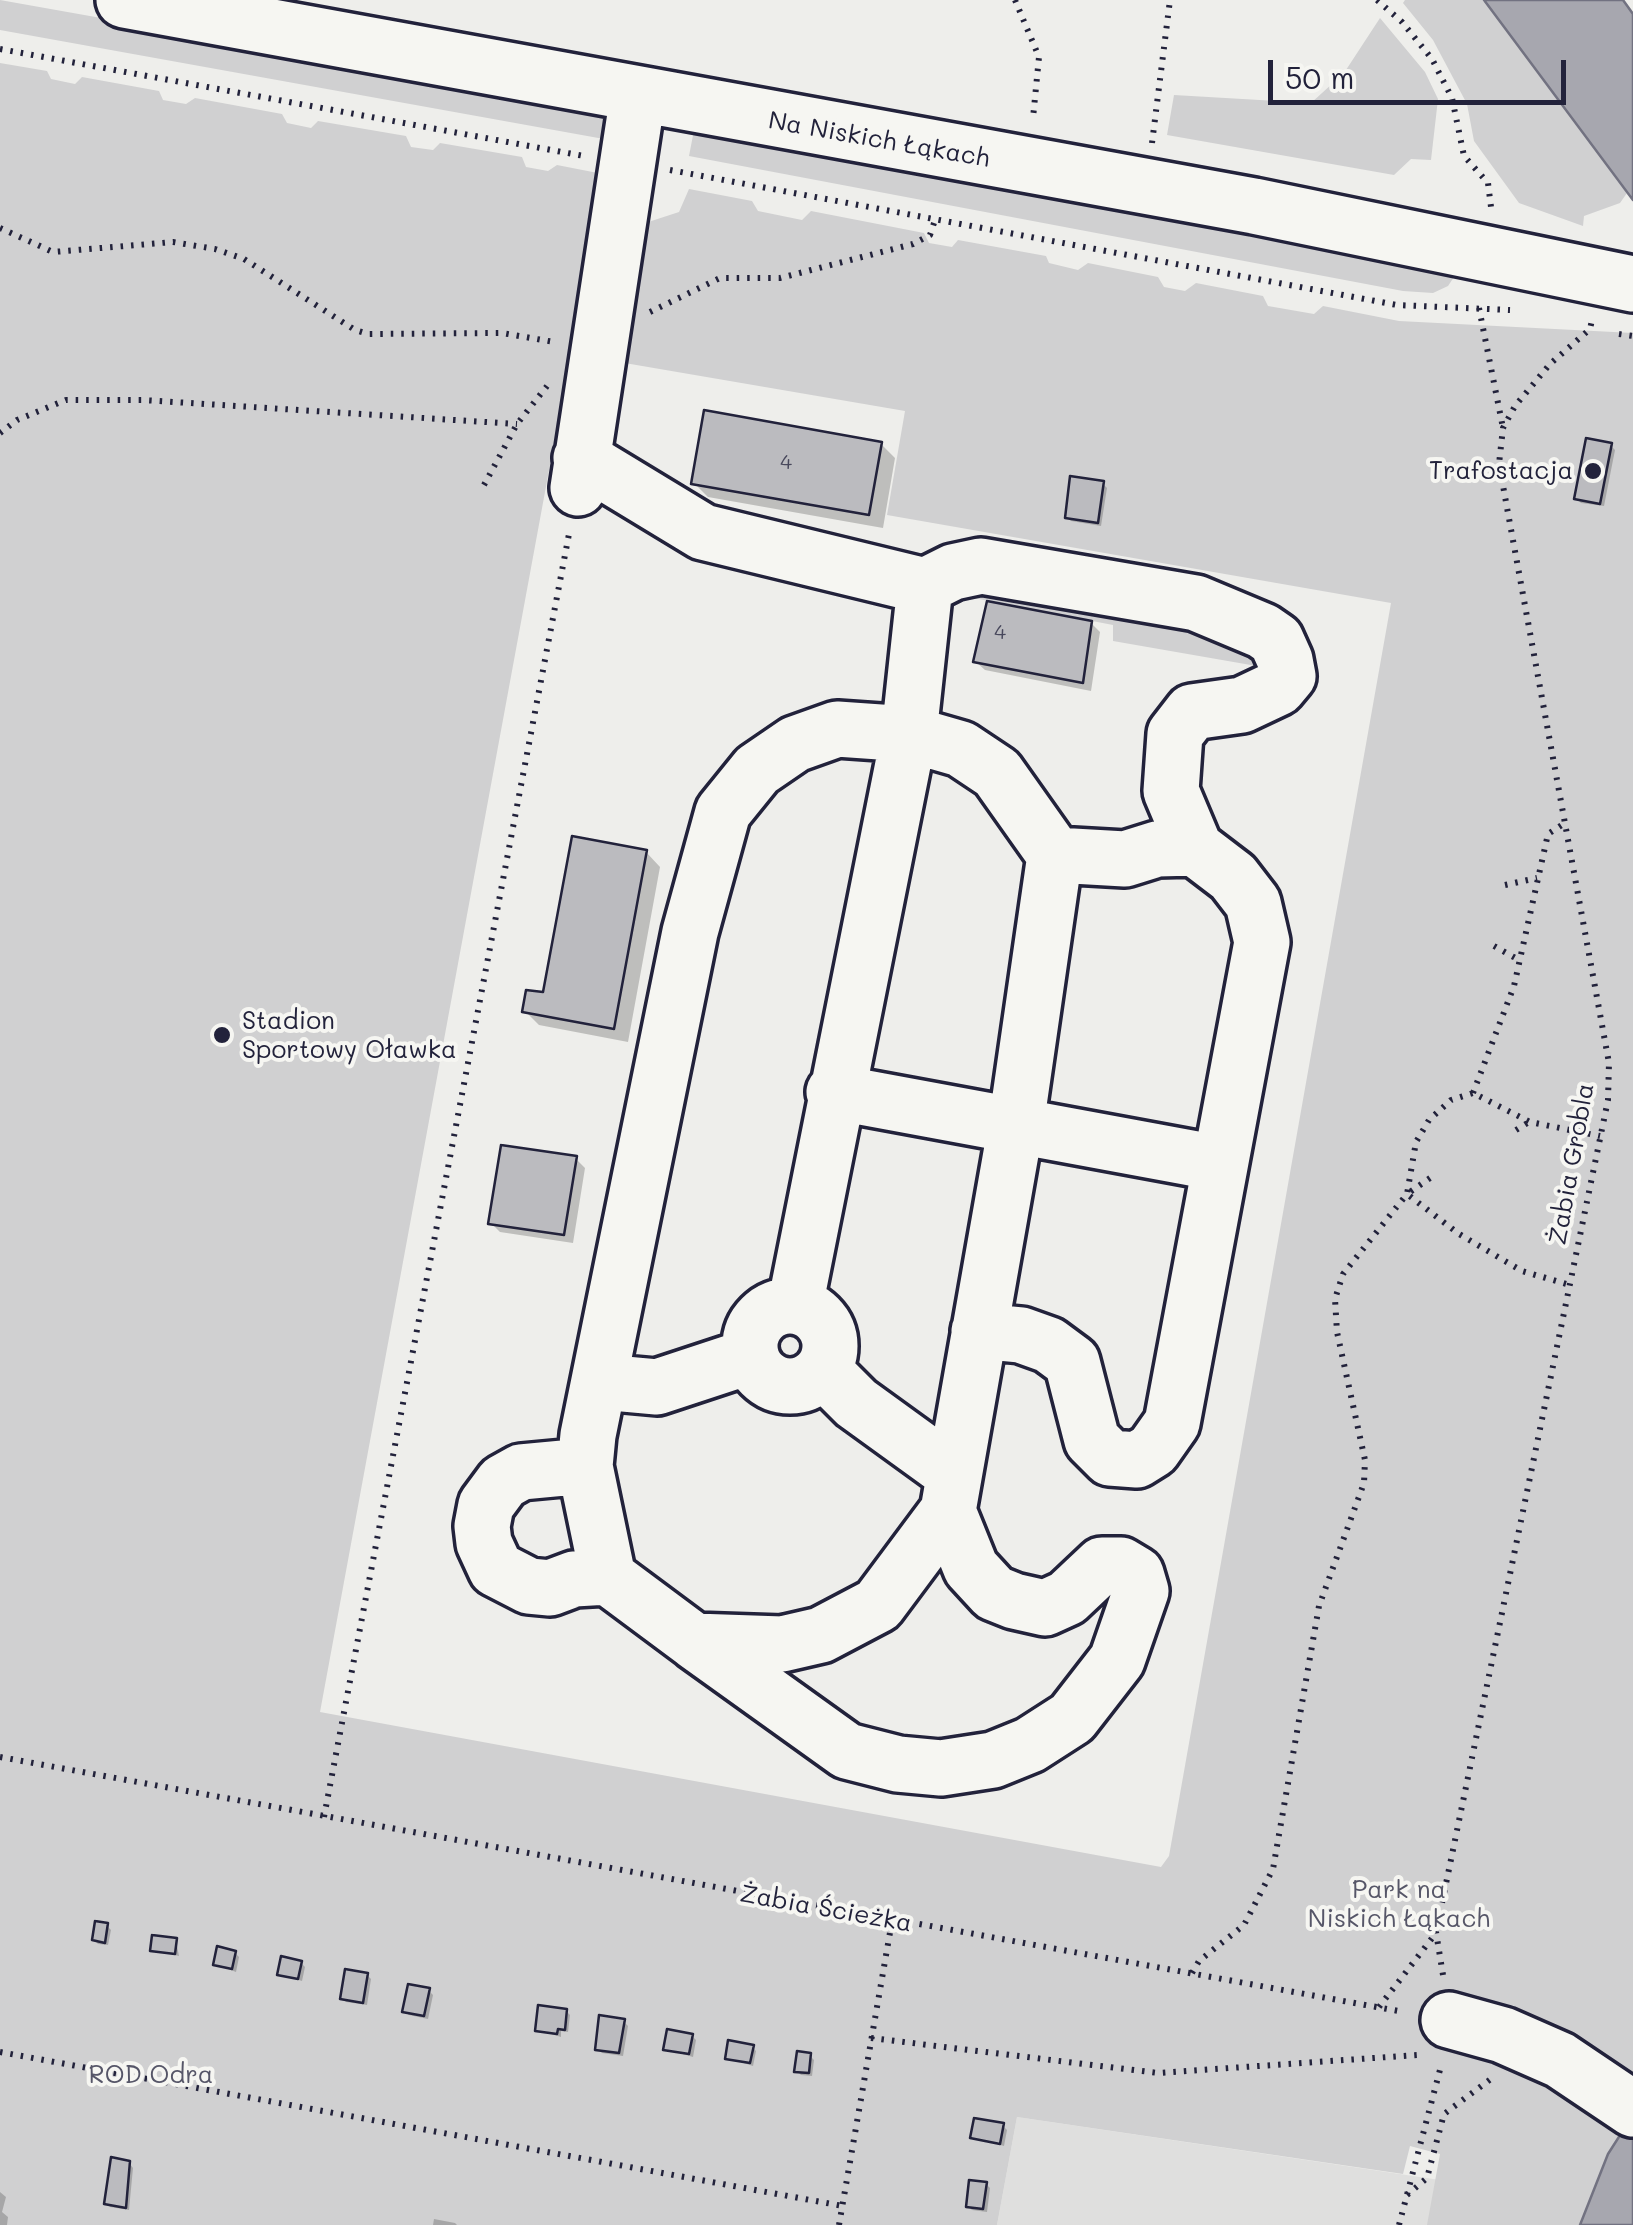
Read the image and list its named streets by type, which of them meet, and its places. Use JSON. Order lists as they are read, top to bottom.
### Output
{
  "streets": {
    "street": ["Na Niskich Łąkach"],
    "path": ["Żabia Grobla", "Żabia Ścieżka"]
  },
  "crossings": [
    ["Żabia Grobla", "Żabia Ścieżka"]
  ],
  "parks": ["Park na Niskich Łąkach", "ROD Odra"],
  "places": ["Trafostacja", "Stadion Sportowy Oławka"],
  "house_numbers": ["4", "4"],
  "scale_bar": "50 m"
}
